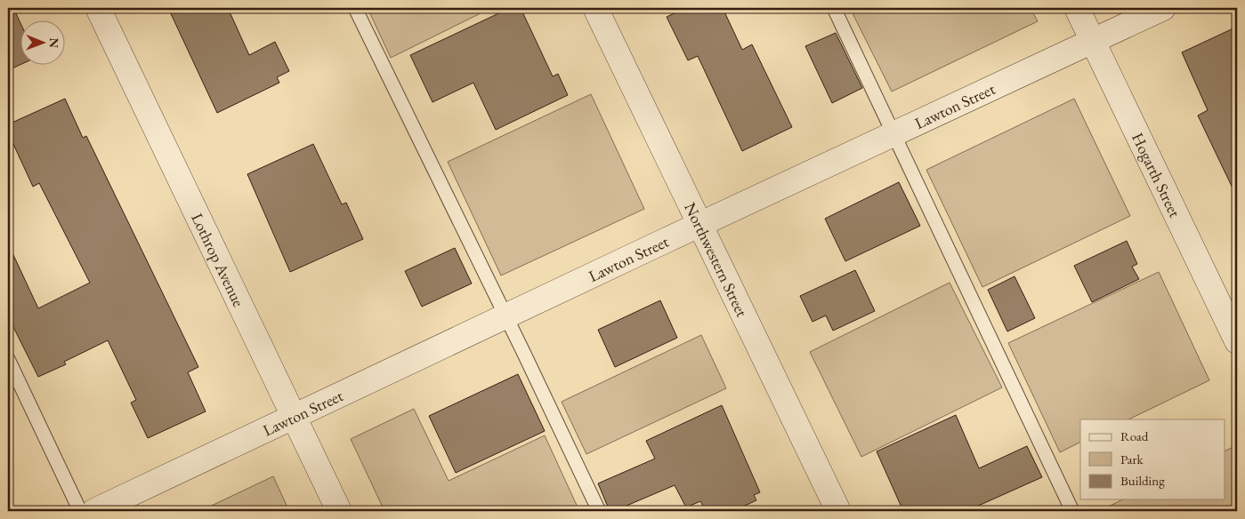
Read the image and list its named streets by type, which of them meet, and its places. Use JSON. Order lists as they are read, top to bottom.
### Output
{
  "streets": {
    "street": [
      "Lawton Street",
      "Hogarth Street",
      "Lothrop Avenue",
      "Northwestern Street"
    ]
  },
  "crossings": [
    ["Lawton Street", "Hogarth Street"],
    ["Lawton Street", "Lothrop Avenue"],
    ["Lawton Street", "Northwestern Street"]
  ],
  "legend": ["Road", "Park", "Building"],
  "north": "right"
}
